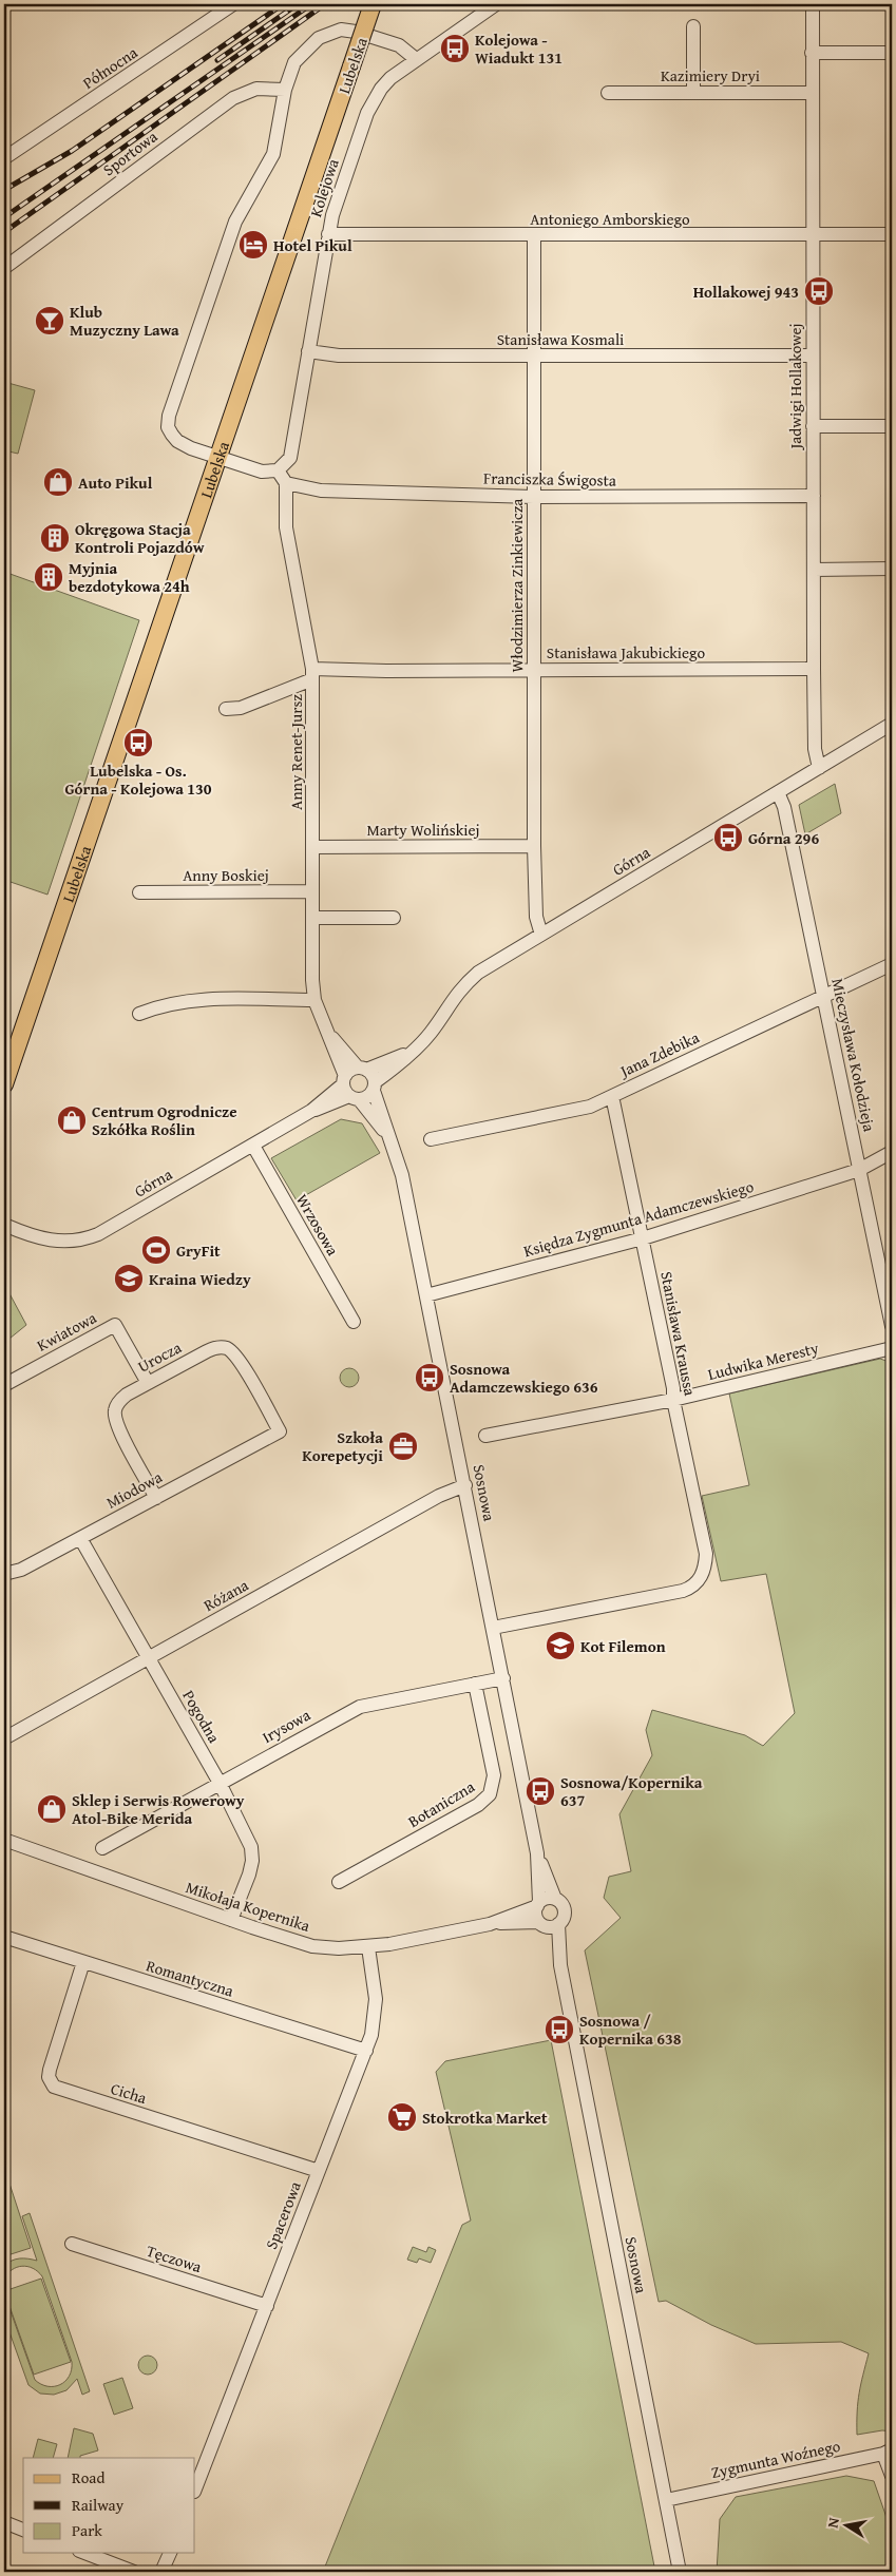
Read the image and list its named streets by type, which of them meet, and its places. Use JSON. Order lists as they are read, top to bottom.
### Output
{
  "streets": {
    "main road": ["Lubelska"],
    "street": [
      "Północna",
      "Kazimiery Dryi",
      "Sportowa",
      "Kolejowa",
      "Antoniego Amborskiego",
      "Stanisława Kosmali",
      "Jadwigi Hollakowej",
      "Franciszka Świgosta",
      "Włodzimierza Zinkiewicza",
      "Stanisława Jakubickiego",
      "Anny Renet-Jursz",
      "Marty Wolińskiej",
      "Górna",
      "Anny Boskiej",
      "Jana Zdebika",
      "Mieczysława Kołodzieja",
      "Księdza Zygmunta Adamczewskiego",
      "Wrzosowa",
      "Kwiatowa",
      "Stanisława Kraussa",
      "Urocza",
      "Ludwika Meresty",
      "Miodowa",
      "Sosnowa",
      "Różana",
      "Pogodna",
      "Irysowa",
      "Botaniczna",
      "Mikołaja Kopernika",
      "Romantyczna",
      "Cicha",
      "Spacerowa",
      "Tęczowa",
      "Zygmunta Woźnego"
    ]
  },
  "crossings": [
    ["Kazimiery Dryi", "Jadwigi Hollakowej"],
    ["Kolejowa", "Antoniego Amborskiego"],
    ["Kolejowa", "Stanisława Kosmali"],
    ["Antoniego Amborskiego", "Jadwigi Hollakowej"],
    ["Antoniego Amborskiego", "Włodzimierza Zinkiewicza"],
    ["Stanisława Kosmali", "Jadwigi Hollakowej"],
    ["Stanisława Kosmali", "Włodzimierza Zinkiewicza"],
    ["Jadwigi Hollakowej", "Franciszka Świgosta"],
    ["Jadwigi Hollakowej", "Stanisława Jakubickiego"],
    ["Jadwigi Hollakowej", "Górna"],
    ["Franciszka Świgosta", "Włodzimierza Zinkiewicza"],
    ["Franciszka Świgosta", "Anny Renet-Jursz"],
    ["Włodzimierza Zinkiewicza", "Stanisława Jakubickiego"],
    ["Włodzimierza Zinkiewicza", "Marty Wolińskiej"],
    ["Włodzimierza Zinkiewicza", "Górna"],
    ["Stanisława Jakubickiego", "Anny Renet-Jursz"],
    ["Anny Renet-Jursz", "Marty Wolińskiej"],
    ["Anny Renet-Jursz", "Górna"],
    ["Anny Renet-Jursz", "Anny Boskiej"],
    ["Anny Renet-Jursz", "Sosnowa"],
    ["Górna", "Mieczysława Kołodzieja"],
    ["Górna", "Wrzosowa"],
    ["Górna", "Sosnowa"],
    ["Jana Zdebika", "Mieczysława Kołodzieja"],
    ["Jana Zdebika", "Stanisława Kraussa"],
    ["Mieczysława Kołodzieja", "Księdza Zygmunta Adamczewskiego"],
    ["Księdza Zygmunta Adamczewskiego", "Stanisława Kraussa"],
    ["Księdza Zygmunta Adamczewskiego", "Sosnowa"],
    ["Kwiatowa", "Urocza"],
    ["Stanisława Kraussa", "Ludwika Meresty"],
    ["Stanisława Kraussa", "Sosnowa"],
    ["Urocza", "Miodowa"],
    ["Miodowa", "Pogodna"],
    ["Sosnowa", "Różana"],
    ["Sosnowa", "Irysowa"],
    ["Sosnowa", "Mikołaja Kopernika"],
    ["Sosnowa", "Zygmunta Woźnego"],
    ["Różana", "Pogodna"],
    ["Pogodna", "Irysowa"],
    ["Pogodna", "Mikołaja Kopernika"],
    ["Irysowa", "Botaniczna"],
    ["Mikołaja Kopernika", "Spacerowa"],
    ["Romantyczna", "Cicha"],
    ["Romantyczna", "Spacerowa"],
    ["Cicha", "Spacerowa"],
    ["Spacerowa", "Tęczowa"]
  ],
  "places": {
    "bus stop": [
      "Kolejowa - Wiadukt 131",
      "Hollakowej 943",
      "Lubelska - Os. Górna - Kolejowa 130",
      "Górna 296",
      "Sosnowa Adamczewskiego 636",
      "Sosnowa/Kopernika 637",
      "Sosnowa / Kopernika 638"
    ],
    "hotel": ["Hotel Pikul"],
    "bar": ["Klub Muzyczny Lawa"],
    "shop": ["Auto Pikul", "Centrum Ogrodnicze Szkółka Roślin", "Sklep i Serwis Rowerowy Atol-Bike Merida"],
    "building": ["Okręgowa Stacja Kontroli Pojazdów", "Myjnia bezdotykowa 24h"],
    "sports": ["GryFit"],
    "school or university": ["Kraina Wiedzy", "Kot Filemon"],
    "office": ["Szkoła Korepetycji"],
    "supermarket": ["Stokrotka Market"]
  },
  "legend": ["Road", "Railway", "Park"],
  "north": "left"
}
